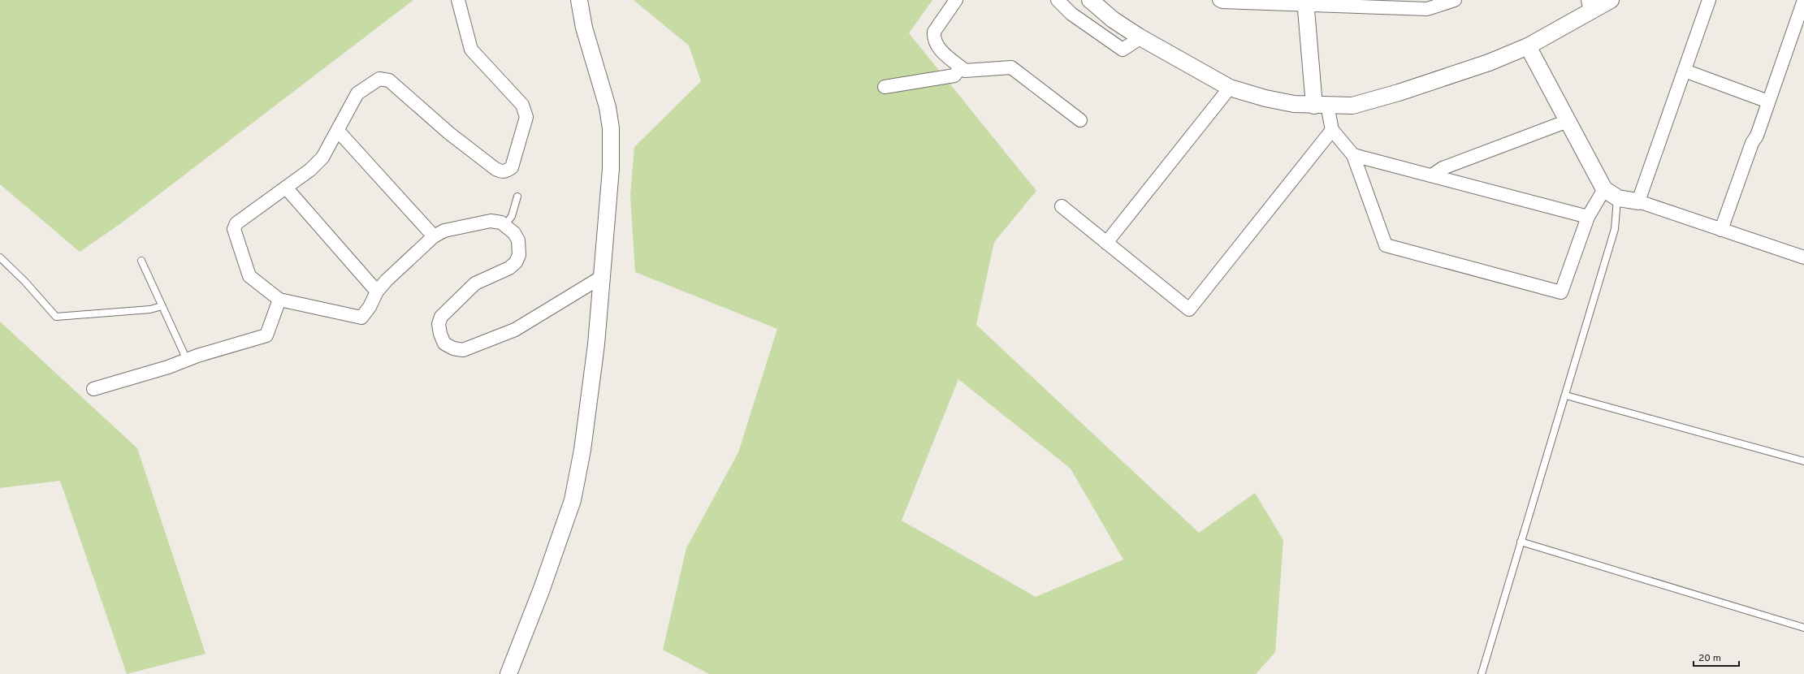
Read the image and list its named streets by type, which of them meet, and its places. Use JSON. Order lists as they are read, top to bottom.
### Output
{
  "scale_bar": "20 m"
}
